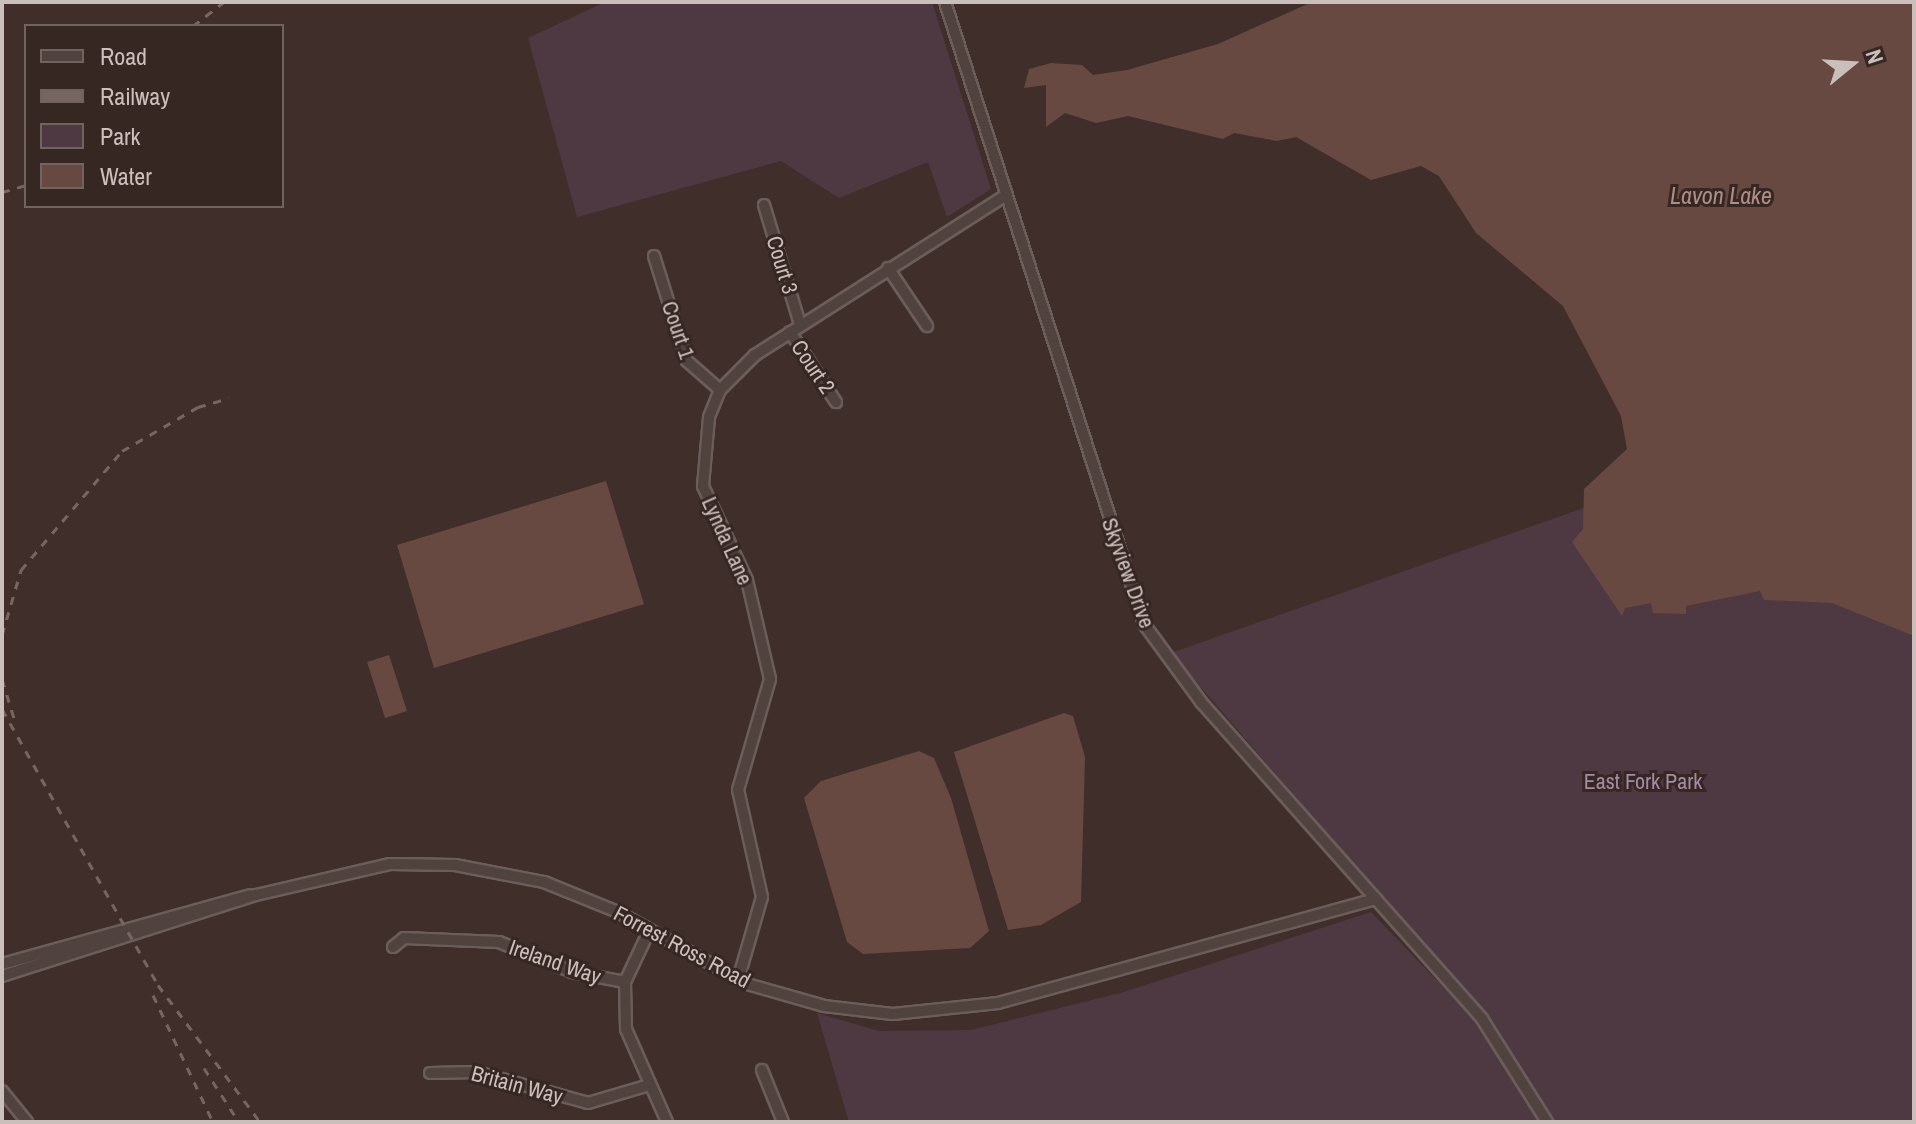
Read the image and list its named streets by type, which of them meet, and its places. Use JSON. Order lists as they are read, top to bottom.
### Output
{
  "streets": {
    "street": [
      "Court 3",
      "Court 1",
      "Court 2",
      "Lynda Lane",
      "Skyview Drive",
      "Forrest Ross Road",
      "Ireland Way",
      "Britain Way"
    ]
  },
  "crossings": [
    ["Court 1", "Lynda Lane"],
    ["Lynda Lane", "Forrest Ross Road"],
    ["Skyview Drive", "Forrest Ross Road"]
  ],
  "water": ["Lavon Lake"],
  "parks": ["East Fork Park"],
  "legend": [
    "Road",
    "Railway",
    "Park",
    "Water"
  ],
  "north": "right"
}
